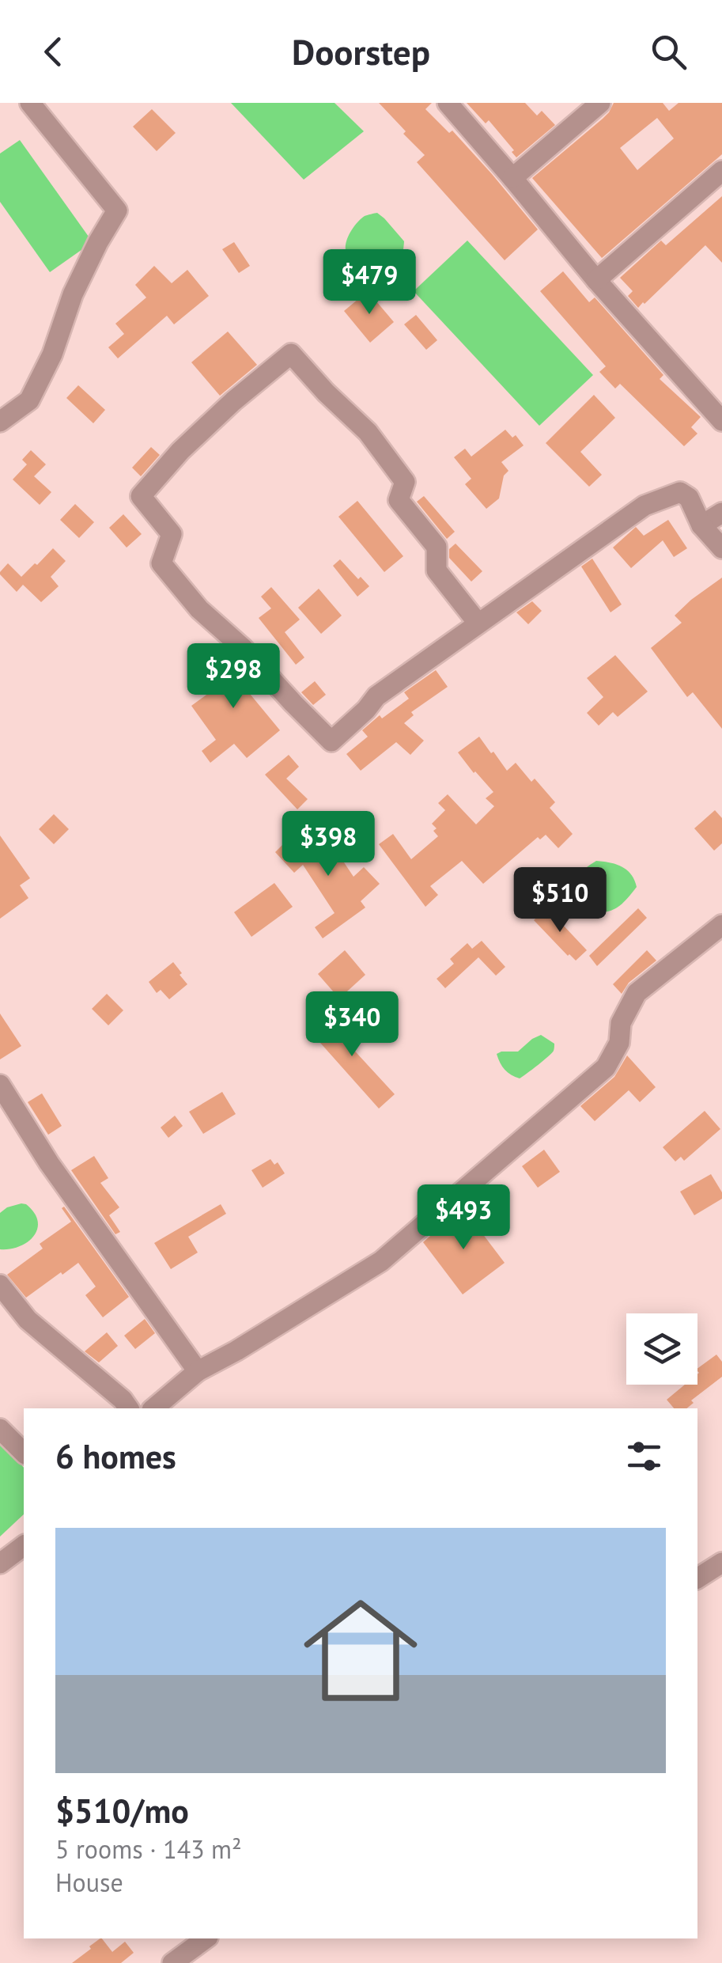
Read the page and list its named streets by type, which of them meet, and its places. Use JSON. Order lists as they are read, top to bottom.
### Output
{
  "page": {
    "header": "Doorstep",
    "price": [
      "$479",
      "$298",
      "$398",
      "$510",
      "$340",
      "$493"
    ],
    "heading": "6 homes",
    "list": [
      {
        "name": "$510/mo",
        "note": "5 rooms · 143 m² · House"
      }
    ]
  }
}
